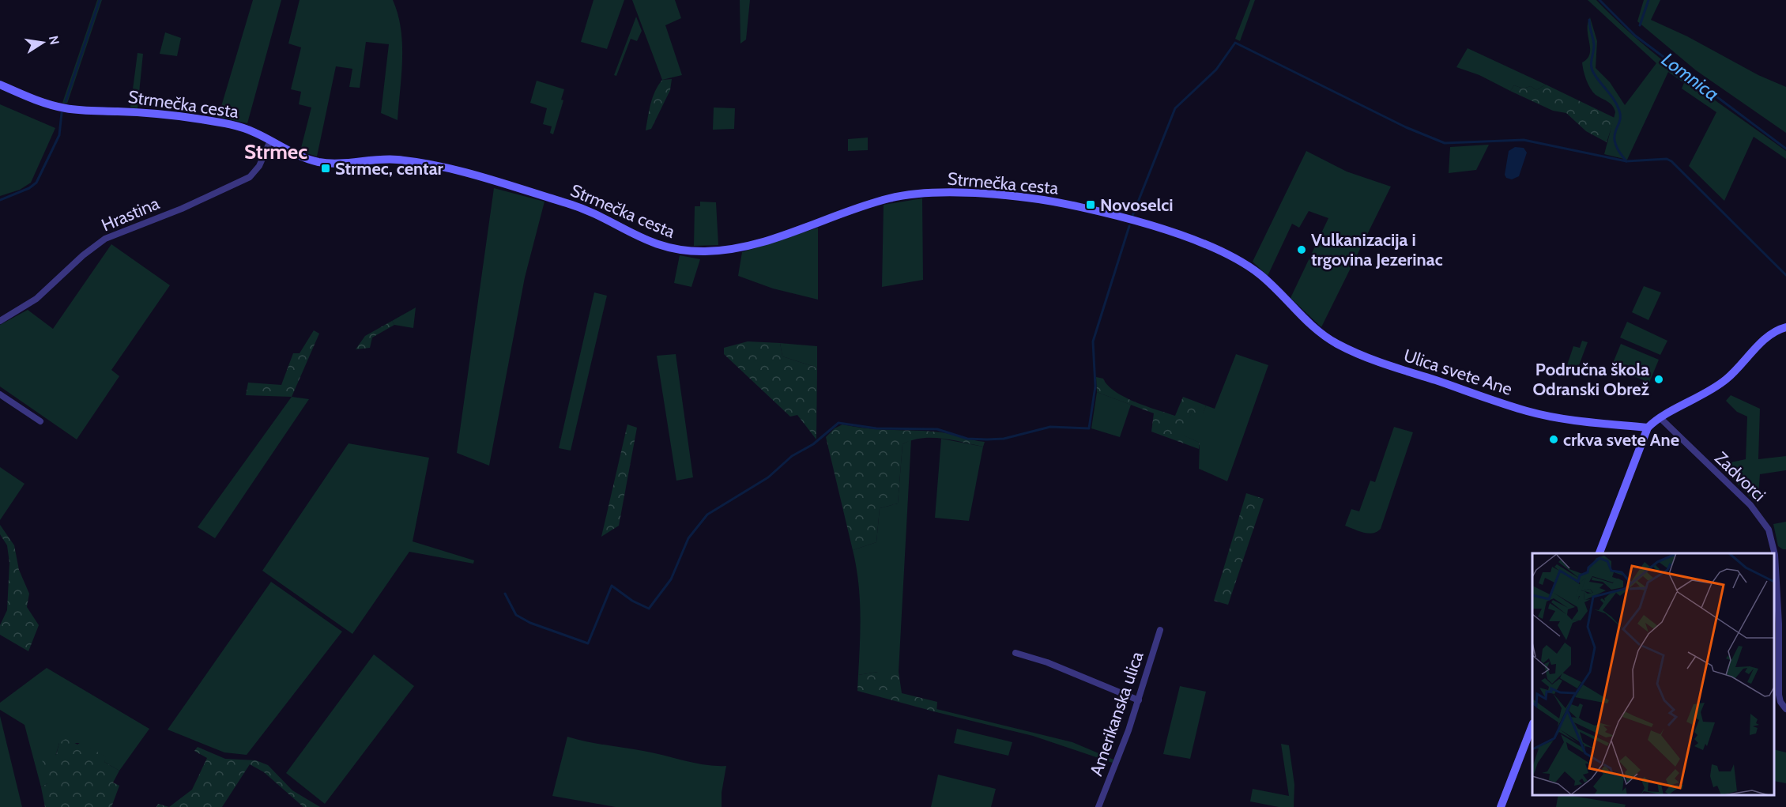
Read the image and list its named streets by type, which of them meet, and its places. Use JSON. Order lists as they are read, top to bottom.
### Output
{
  "streets": {
    "street": [
      "Strmečka cesta",
      "Hrastina",
      "Ulica svete Ane",
      "Zadvorci",
      "Amerikanska ulica"
    ]
  },
  "crossings": [
    ["Strmečka cesta", "Hrastina"],
    ["Strmečka cesta", "Ulica svete Ane"]
  ],
  "districts": ["Strmec"],
  "water": ["Lomnica"],
  "places": {
    "transit": ["Strmec, centar", "Novoselci"],
    "other": ["Vulkanizacija i trgovina Jezerinac", "Područna škola Odranski Obrež", "crkva svete Ane"]
  },
  "north": "right"
}
